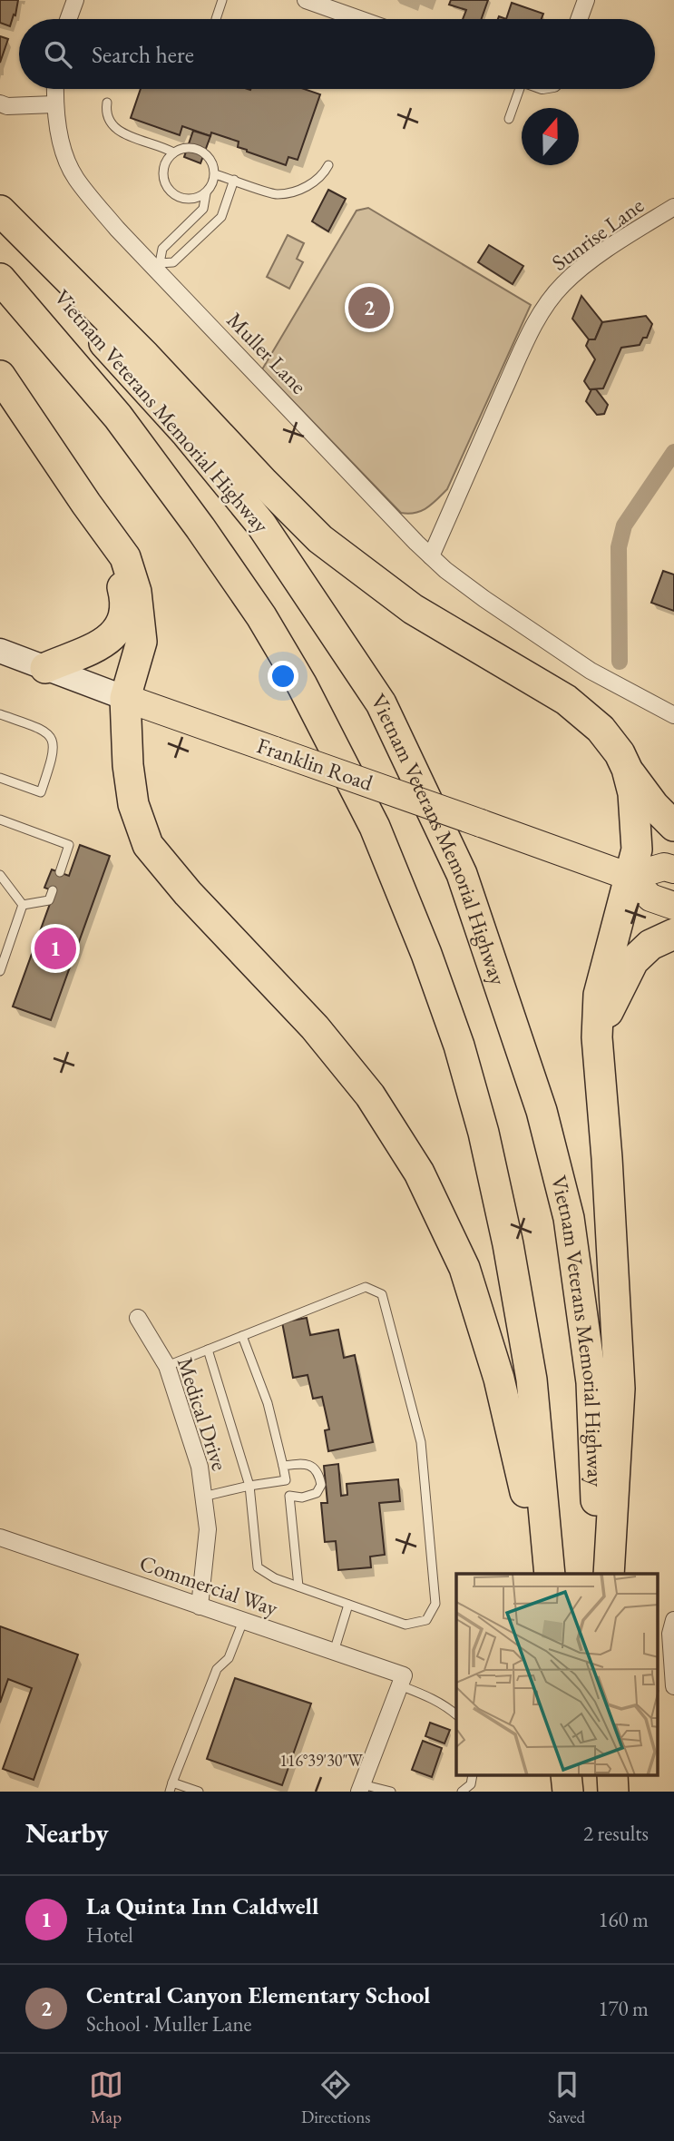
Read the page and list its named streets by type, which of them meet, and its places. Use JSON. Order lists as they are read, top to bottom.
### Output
{
  "streets": {
    "highway": ["Vietnam Veterans Memorial Highway"],
    "main road": ["Franklin Road"],
    "street": [
      "Sunrise Lane",
      "Muller Lane",
      "Medical Drive",
      "Commercial Way"
    ]
  },
  "crossings": [
    ["Sunrise Lane", "Muller Lane"],
    ["Medical Drive", "Commercial Way"]
  ],
  "north": "top",
  "page": {
    "search": "Search here",
    "pins": ["2", "1"],
    "heading": ["Nearby", "2 results"],
    "list": [
      {
        "mark": "1",
        "name": "La Quinta Inn Caldwell",
        "note": "Hotel",
        "value": "160 m"
      },
      {
        "mark": "2",
        "name": "Central Canyon Elementary School",
        "note": "School · Muller Lane",
        "value": "170 m"
      }
    ],
    "nav": ["Map", "Directions", "Saved"]
  },
  "coordinates": ["116°39'30\"W"]
}
